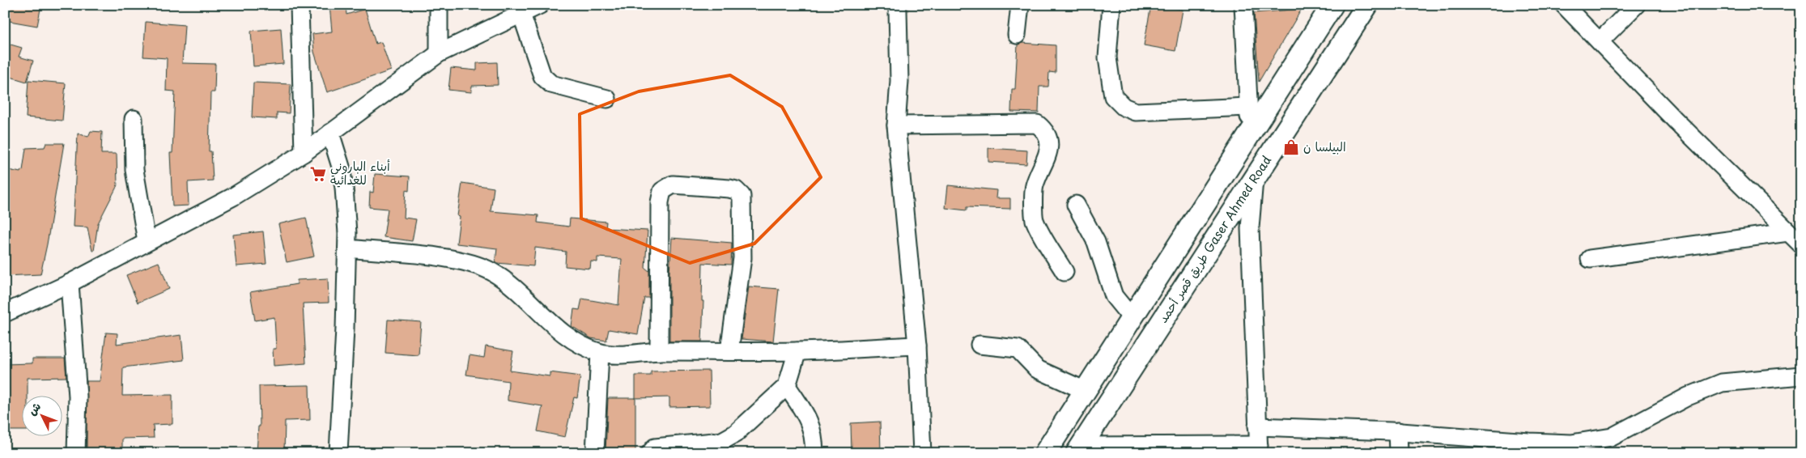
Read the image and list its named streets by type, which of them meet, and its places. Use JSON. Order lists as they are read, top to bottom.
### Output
{
  "streets": {
    "main road": ["طريق قصر أحمد Gaser Ahmed Road"]
  },
  "places": {
    "shop": ["البيلسا ن"],
    "supermarket": ["أبناء البارونى للغدائية"]
  },
  "north": "top left"
}
